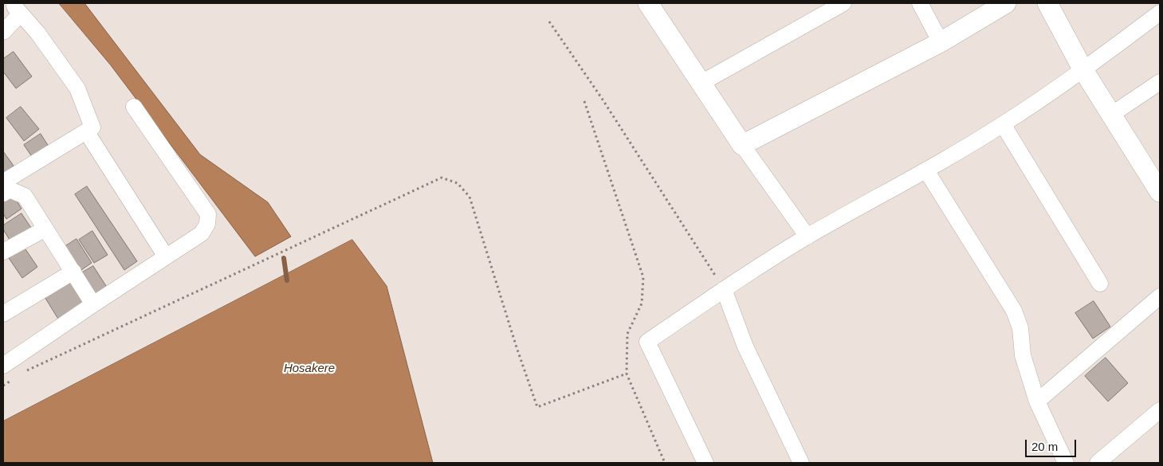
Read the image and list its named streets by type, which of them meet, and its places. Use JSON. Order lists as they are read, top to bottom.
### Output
{
  "water": ["Hosakere"],
  "scale_bar": "20 m"
}
